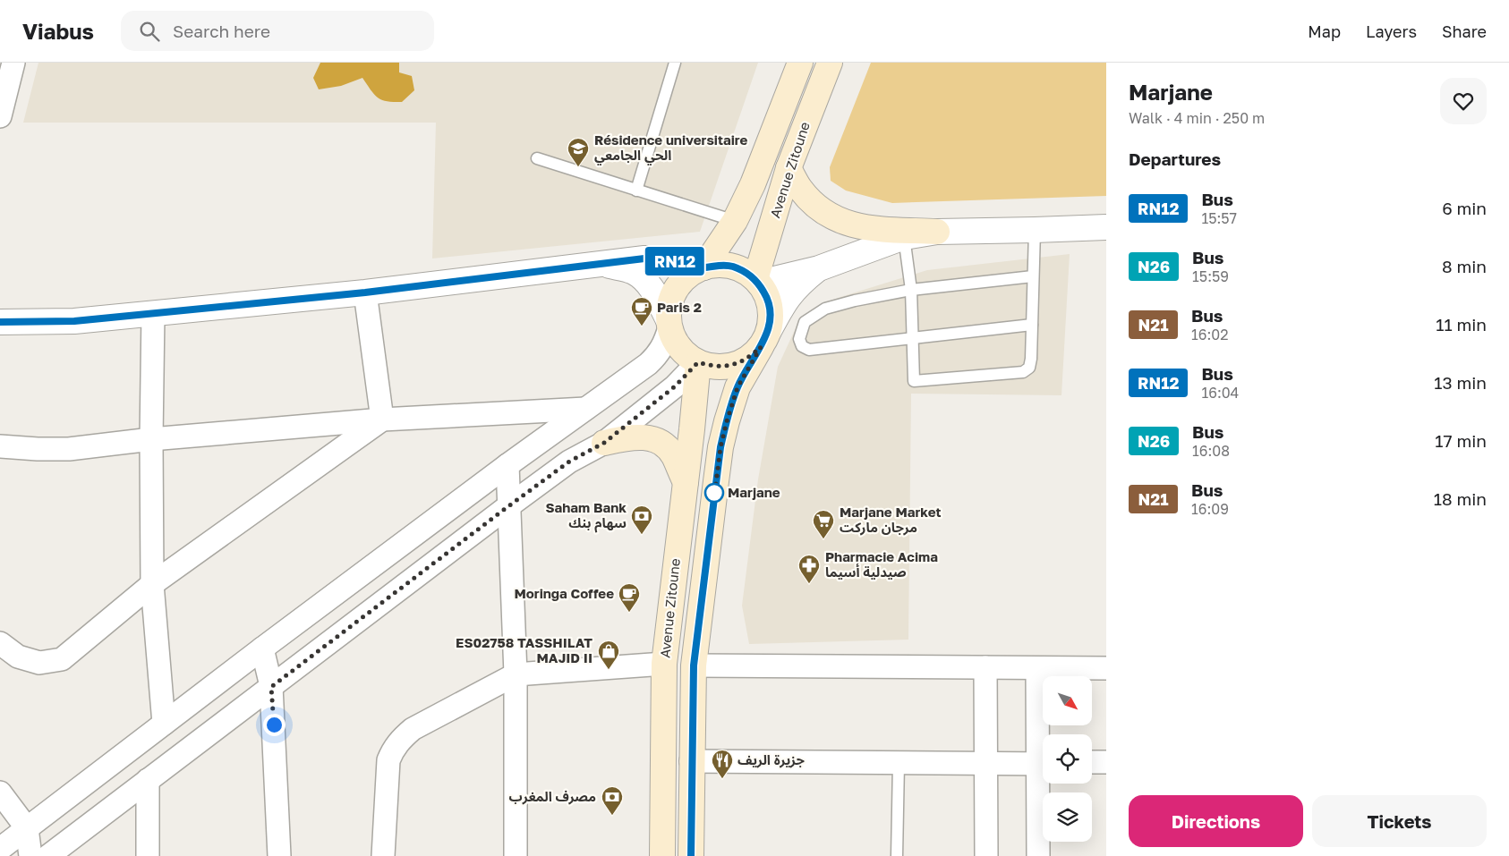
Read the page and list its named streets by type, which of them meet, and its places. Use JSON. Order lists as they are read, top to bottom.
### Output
{
  "streets": {
    "main road": ["Avenue Zitoune"]
  },
  "places": {
    "school or university": ["Résidence universitaire الحي الجامعي"],
    "cafe": ["Paris 2", "Moringa Coffee"],
    "other": ["Marjane"],
    "bank": ["Saham Bank سهام بنك", "مصرف المغرب"],
    "supermarket": ["Marjane Market مرجان ماركت"],
    "pharmacy": ["Pharmacie Acima صيدلية أسيما"],
    "shop": ["ES02758 TASSHILAT MAJID II"],
    "restaurant": ["جزيرة الريف"]
  },
  "lines": ["bus line RN12"],
  "north": "bottom right",
  "page": {
    "header": "Viabus",
    "search": "Search here",
    "nav": ["Map", "Layers", "Share"],
    "on_map": "RN12",
    "heading": [
      ["Marjane", "Walk · 4 min · 250 m"],
      "Departures"
    ],
    "list": [
      {
        "mark": "RN12",
        "name": "Bus",
        "note": "15:57",
        "value": "6 min"
      },
      {
        "mark": "N26",
        "name": "Bus",
        "note": "15:59",
        "value": "8 min"
      },
      {
        "mark": "N21",
        "name": "Bus",
        "note": "16:02",
        "value": "11 min"
      },
      {
        "mark": "RN12",
        "name": "Bus",
        "note": "16:04",
        "value": "13 min"
      },
      {
        "mark": "N26",
        "name": "Bus",
        "note": "16:08",
        "value": "17 min"
      },
      {
        "mark": "N21",
        "name": "Bus",
        "note": "16:09",
        "value": "18 min"
      }
    ],
    "buttons": ["Directions", "Tickets"]
  }
}
